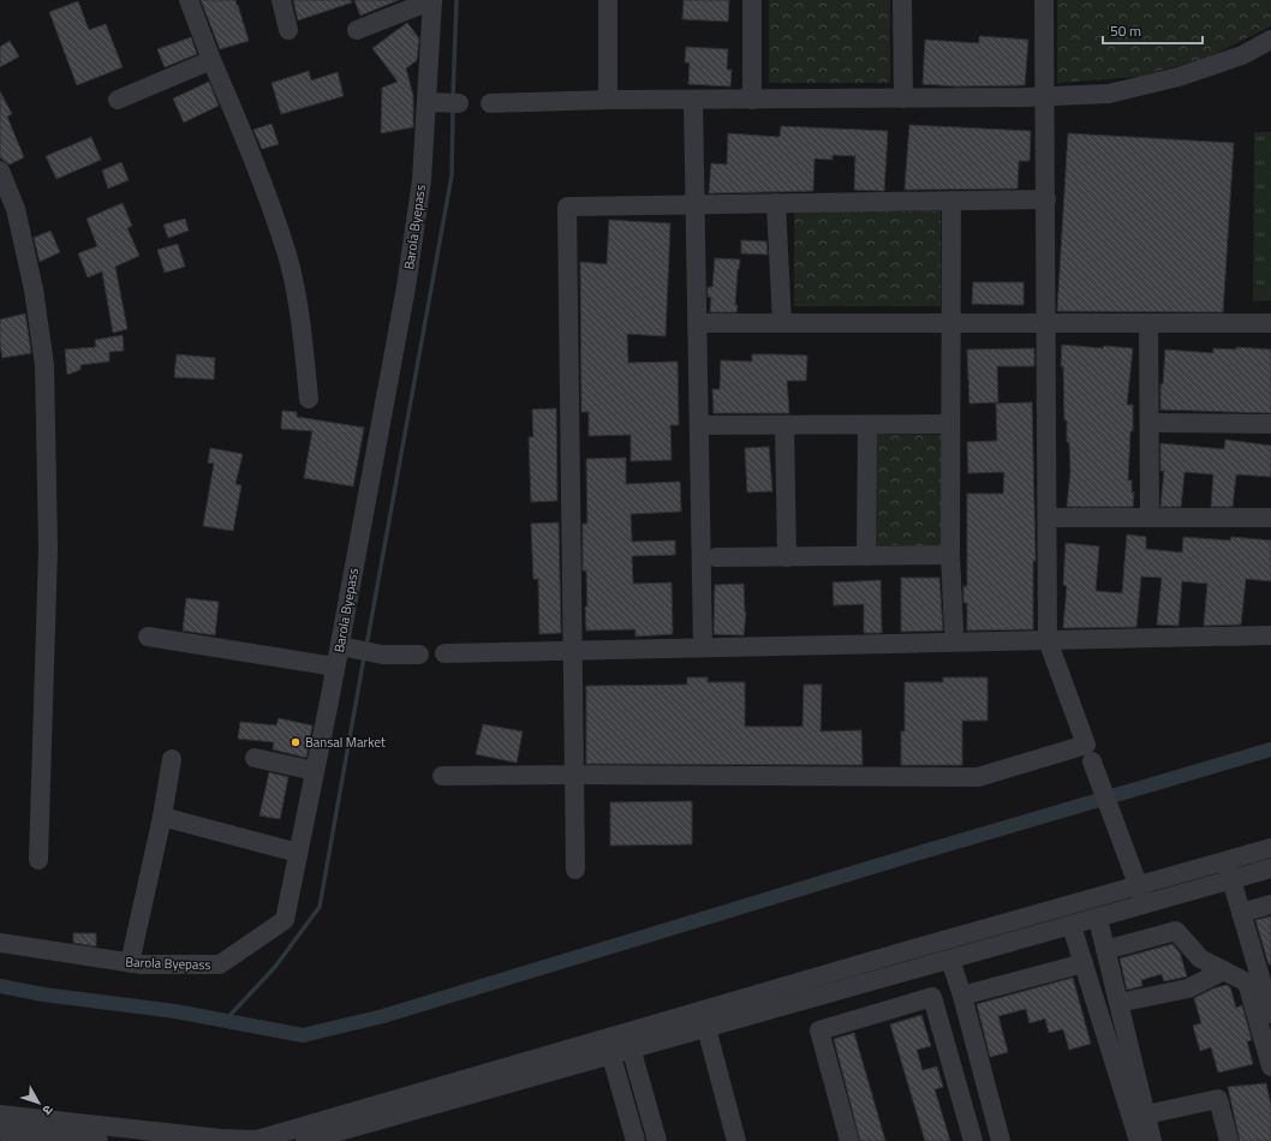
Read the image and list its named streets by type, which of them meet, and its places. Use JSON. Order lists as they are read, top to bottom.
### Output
{
  "streets": {
    "street": ["Barola Byepass"]
  },
  "places": ["Bansal Market"],
  "scale_bar": "50 m",
  "north": "bottom right"
}
